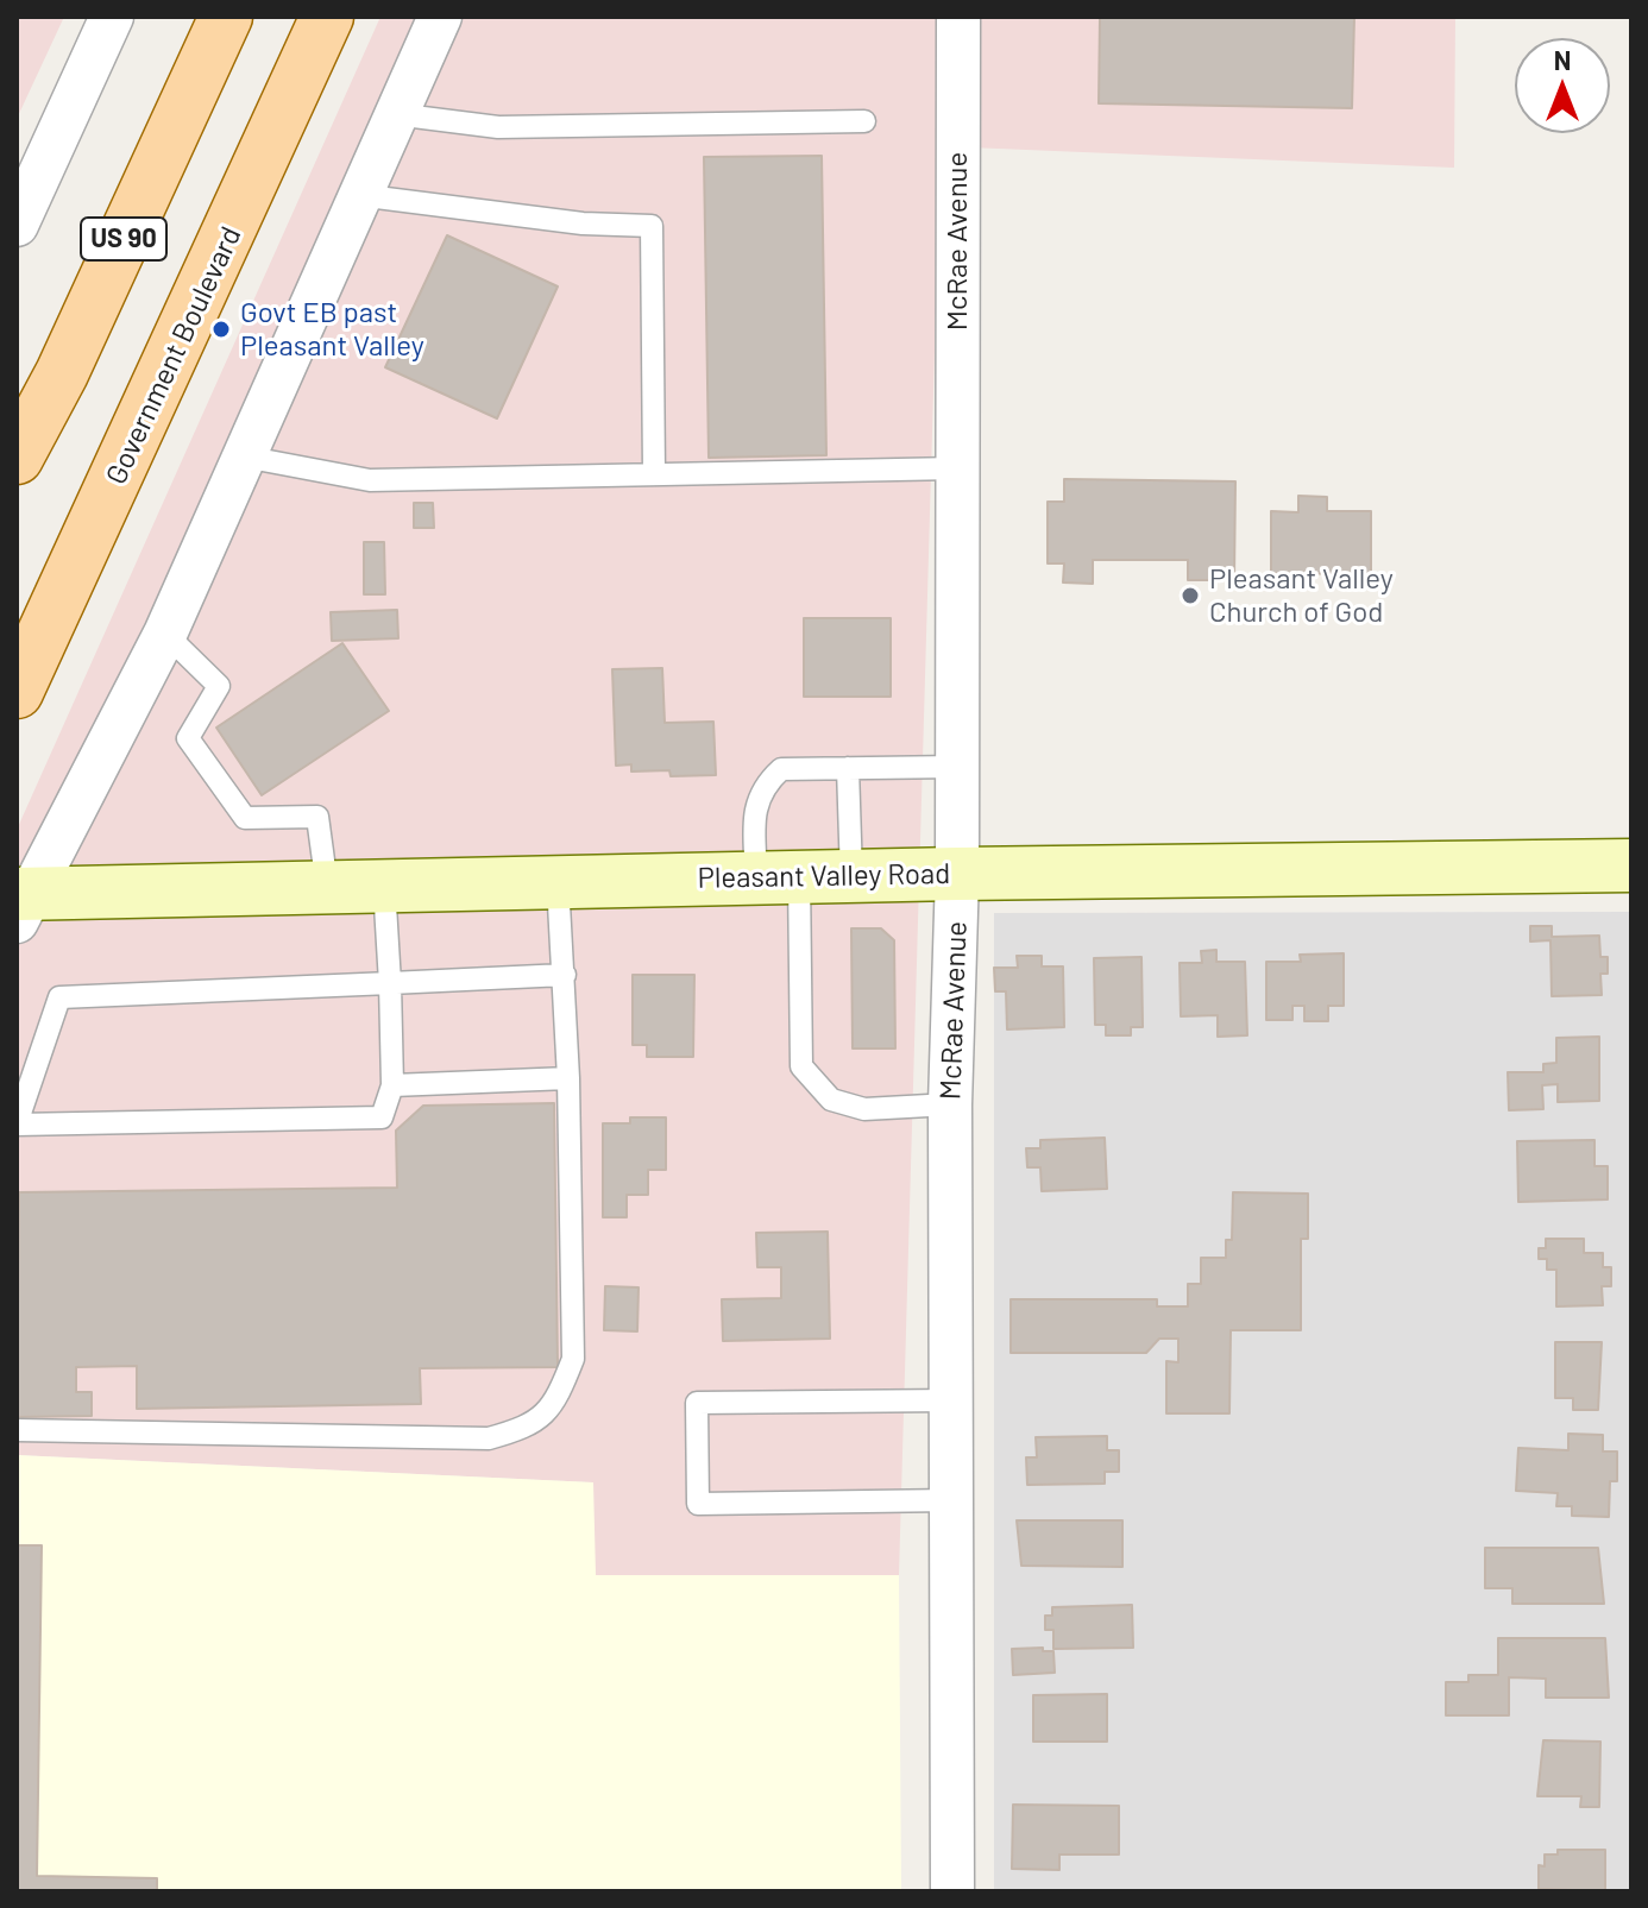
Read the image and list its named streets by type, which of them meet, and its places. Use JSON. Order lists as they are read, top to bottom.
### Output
{
  "streets": {
    "main road": ["US 90", "Government Boulevard"],
    "street": ["McRae Avenue", "Pleasant Valley Road"]
  },
  "crossings": [
    ["McRae Avenue", "Pleasant Valley Road"]
  ],
  "places": ["Govt EB past Pleasant Valley", "Pleasant Valley Church of God"],
  "north": "top"
}
